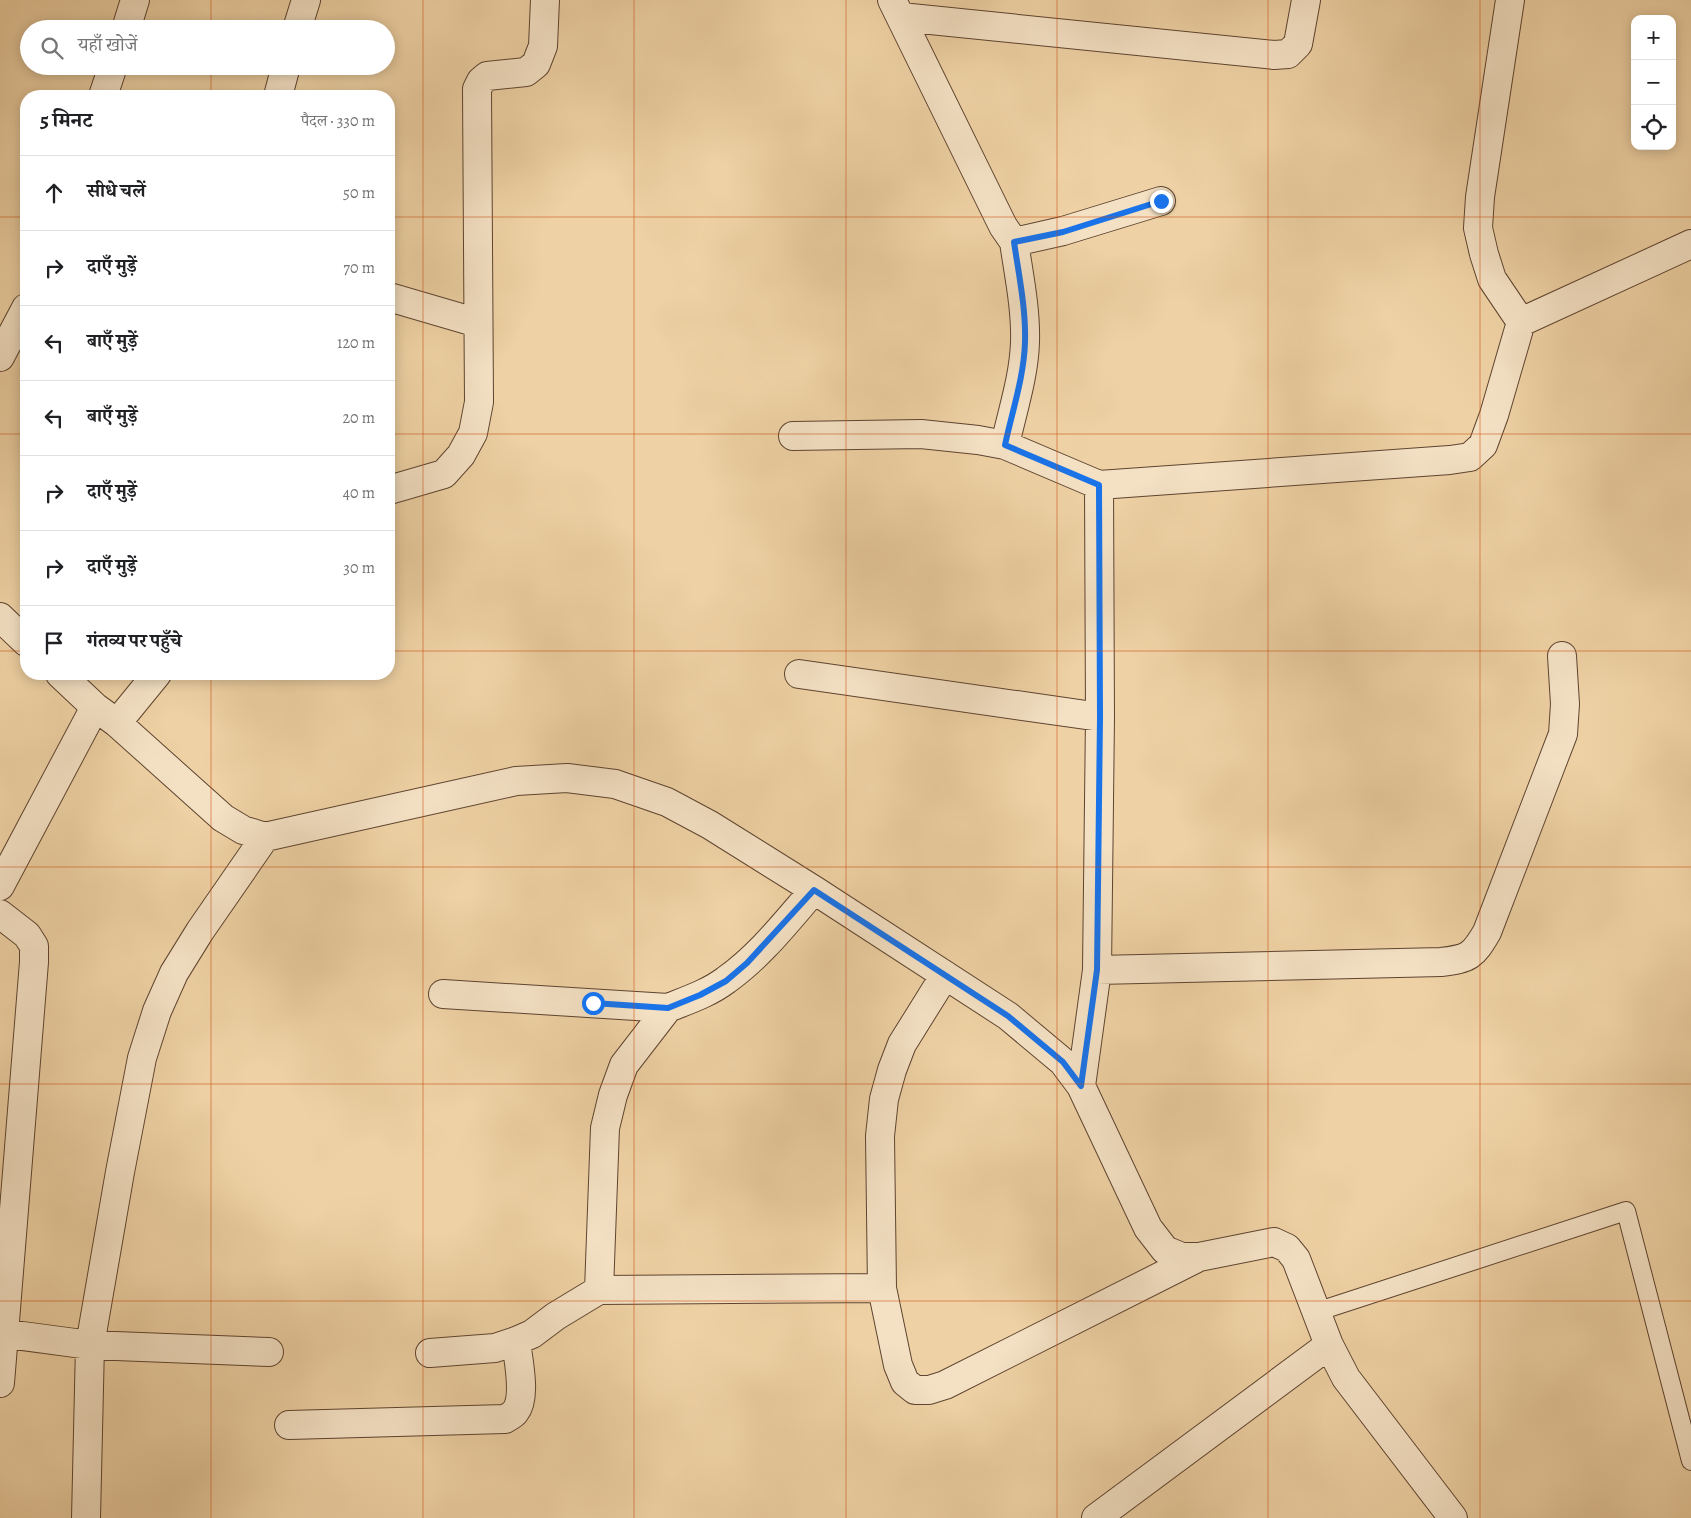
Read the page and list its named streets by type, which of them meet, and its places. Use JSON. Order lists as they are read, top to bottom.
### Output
{
  "page": {
    "map_buttons": ["+", "−"],
    "search": "यहाँ खोजें",
    "heading": ["5 मिनट", "पैदल · 330 m"],
    "list": [
      ["सीधे चलें", "50 m"],
      ["दाएँ मुड़ें", "70 m"],
      ["बाएँ मुड़ें", "120 m"],
      ["बाएँ मुड़ें", "20 m"],
      ["दाएँ मुड़ें", "40 m"],
      ["दाएँ मुड़ें", "30 m"],
      "गंतव्य पर पहुँचे"
    ]
  }
}
